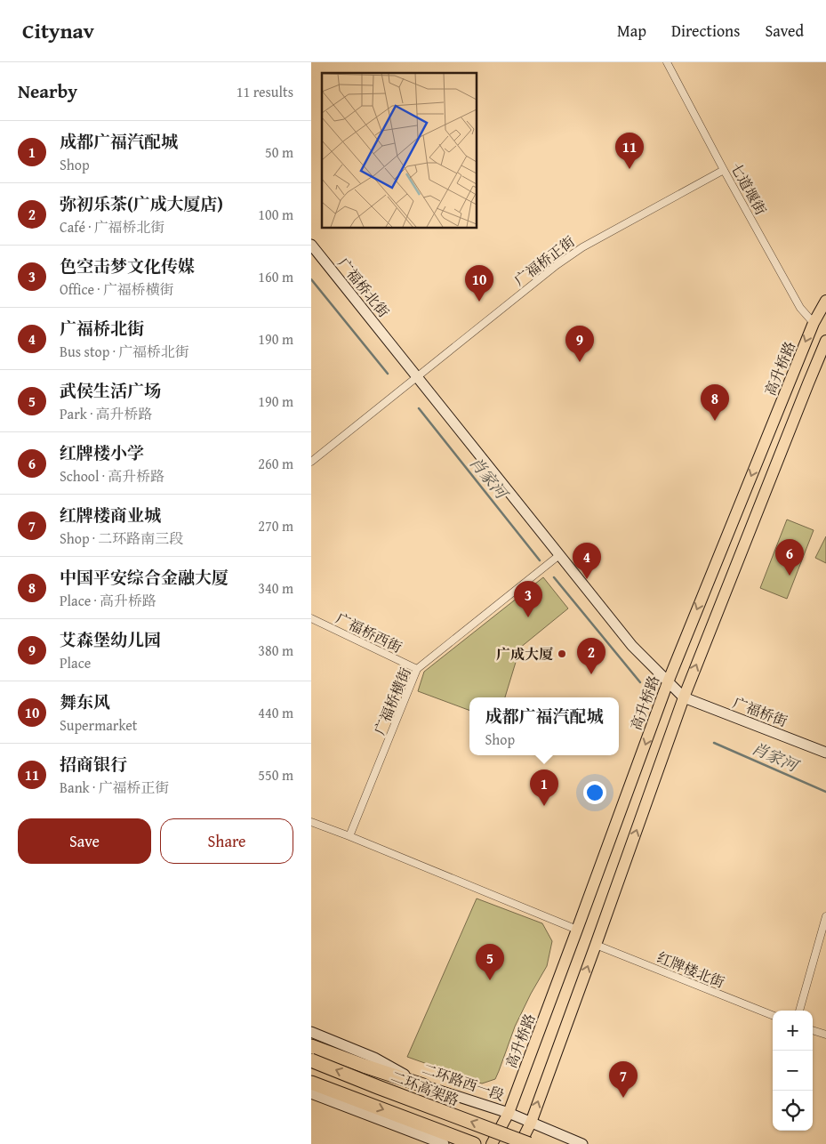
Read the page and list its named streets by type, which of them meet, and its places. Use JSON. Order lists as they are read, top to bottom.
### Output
{
  "streets": {
    "highway": ["二环高架路"],
    "main road": [
      "广福桥北街",
      "高升桥路",
      "广福桥街",
      "二环路西一段"
    ],
    "street": [
      "七道堰街",
      "广福桥正街",
      "广福桥西街",
      "广福桥横街",
      "红牌楼北街"
    ]
  },
  "crossings": [
    ["七道堰街", "广福桥正街"],
    ["七道堰街", "高升桥路"],
    ["广福桥正街", "广福桥北街"],
    ["广福桥北街", "高升桥路"],
    ["广福桥北街", "广福桥横街"],
    ["广福桥北街", "广福桥街"],
    ["高升桥路", "二环路西一段"],
    ["广福桥西街", "广福桥横街"]
  ],
  "water": ["肖家河"],
  "places": ["广成大厦"],
  "page": {
    "header": "Citynav",
    "nav": ["Map", "Directions", "Saved"],
    "heading": ["Nearby", "11 results"],
    "list": [
      {
        "mark": "1",
        "name": "成都广福汽配城",
        "note": "Shop",
        "value": "50 m"
      },
      {
        "mark": "2",
        "name": "弥初乐茶(广成大厦店)",
        "note": "Café · 广福桥北街",
        "value": "100 m"
      },
      {
        "mark": "3",
        "name": "色空击梦文化传媒",
        "note": "Office · 广福桥横街",
        "value": "160 m"
      },
      {
        "mark": "4",
        "name": "广福桥北街",
        "note": "Bus stop · 广福桥北街",
        "value": "190 m"
      },
      {
        "mark": "5",
        "name": "武侯生活广场",
        "note": "Park · 高升桥路",
        "value": "190 m"
      },
      {
        "mark": "6",
        "name": "红牌楼小学",
        "note": "School · 高升桥路",
        "value": "260 m"
      },
      {
        "mark": "7",
        "name": "红牌楼商业城",
        "note": "Shop · 二环路南三段",
        "value": "270 m"
      },
      {
        "mark": "8",
        "name": "中国平安综合金融大厦",
        "note": "Place · 高升桥路",
        "value": "340 m"
      },
      {
        "mark": "9",
        "name": "艾森堡幼儿园",
        "note": "Place",
        "value": "380 m"
      },
      {
        "mark": "10",
        "name": "舞东风",
        "note": "Supermarket",
        "value": "440 m"
      },
      {
        "mark": "11",
        "name": "招商银行",
        "note": "Bank · 广福桥正街",
        "value": "550 m"
      }
    ],
    "pins": [
      "11",
      "10",
      "9",
      "8",
      "6",
      "4",
      "3",
      "2",
      "1",
      "5",
      "7"
    ],
    "popup": ["成都广福汽配城", "Shop"],
    "buttons": ["Save", "Share"],
    "map_buttons": ["+", "−"]
  }
}
